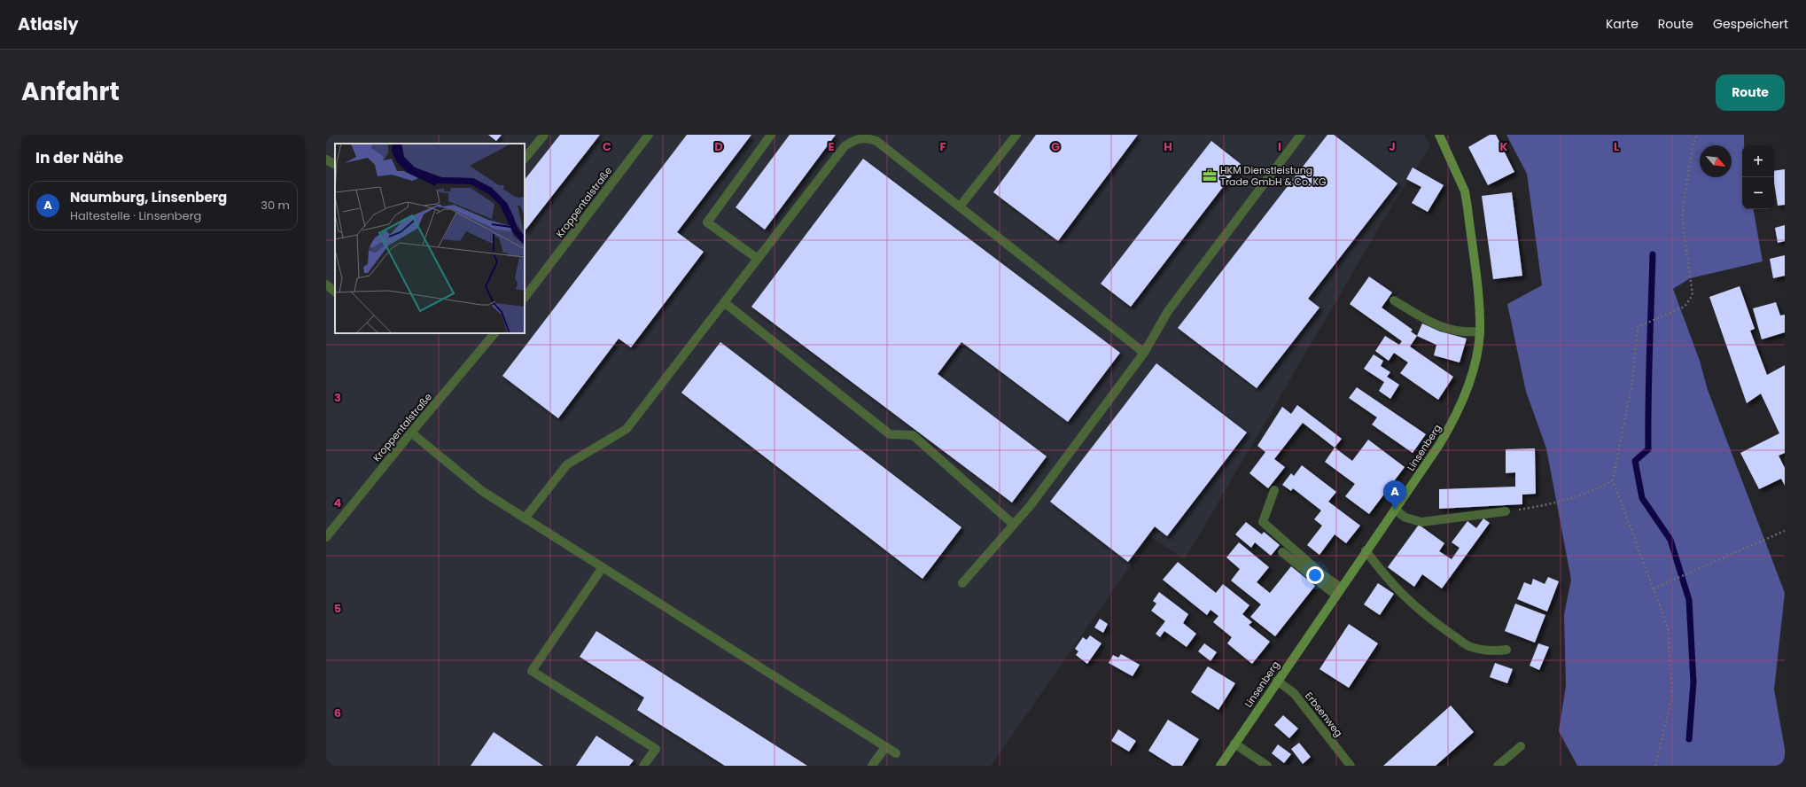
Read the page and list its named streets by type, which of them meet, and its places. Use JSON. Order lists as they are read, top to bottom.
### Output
{
  "streets": {
    "main road": ["Linsenberg"],
    "street": ["Kroppentalstraße", "Erbsenweg"]
  },
  "crossings": [
    ["Linsenberg", "Erbsenweg"]
  ],
  "places": {
    "office": ["HKM Dienstleistung Trade GmbH & Co. KG"]
  },
  "north": "bottom right",
  "page": {
    "header": "Atlasly",
    "nav": ["Karte", "Route", "Gespeichert"],
    "title": "Anfahrt",
    "buttons": "Route",
    "heading": "In der Nähe",
    "map_buttons": ["+", "−"],
    "list": [
      {
        "mark": "A",
        "name": "Naumburg, Linsenberg",
        "note": "Haltestelle · Linsenberg",
        "value": "30 m"
      }
    ],
    "pins": "A"
  },
  "grid": {
    "columns": [
      "C",
      "D",
      "E",
      "F",
      "G",
      "H",
      "I",
      "J",
      "K",
      "L"
    ],
    "rows": [
      "3",
      "4",
      "5",
      "6"
    ]
  }
}
